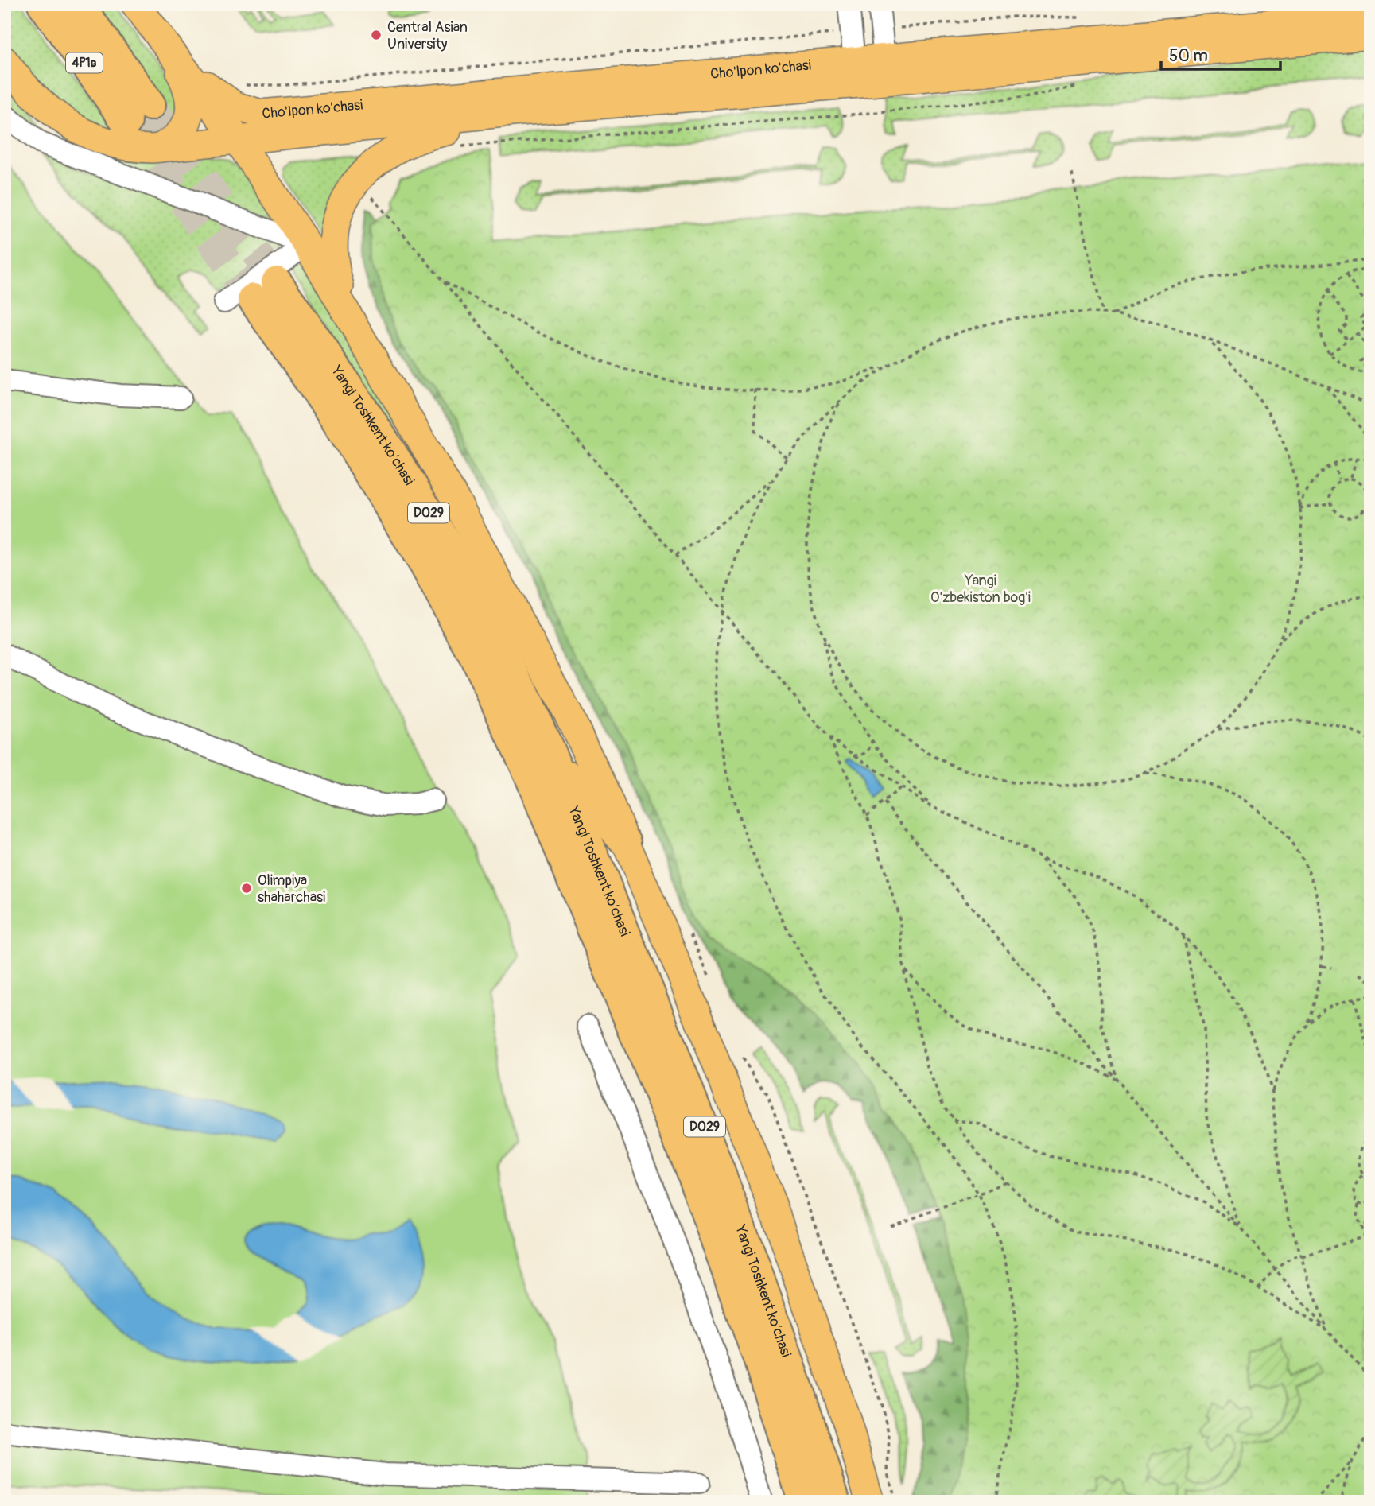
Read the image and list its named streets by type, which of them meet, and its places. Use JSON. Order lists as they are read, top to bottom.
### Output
{
  "streets": {
    "highway": ["4Р1в", "Yangi Toshkent ko‘chasi", "D029"],
    "main road": ["Cho'lpon ko'chasi"]
  },
  "parks": ["Yangi O'zbekiston bog'i"],
  "places": ["Central Asian University", "Olimpiya shaharchasi"],
  "scale_bar": "50 m"
}
